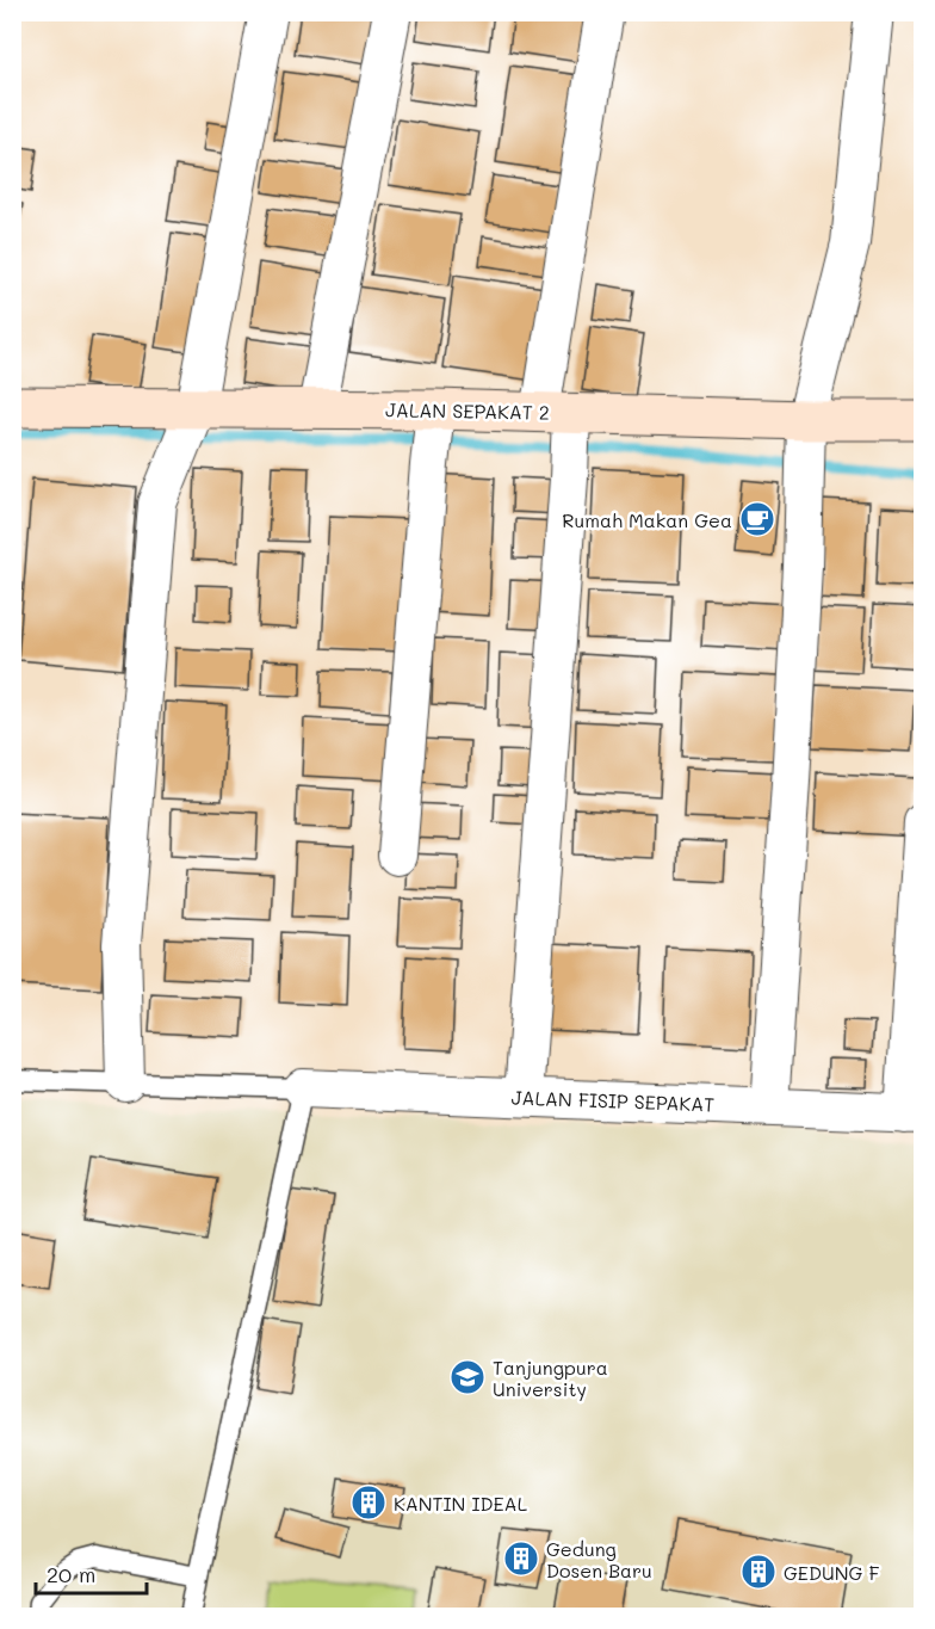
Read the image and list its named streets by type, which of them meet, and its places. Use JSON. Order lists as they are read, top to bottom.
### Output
{
  "streets": {
    "street": ["JALAN SEPAKAT 2", "JALAN FISIP SEPAKAT"]
  },
  "places": {
    "cafe": ["Rumah Makan Gea"],
    "school or university": ["Tanjungpura University"],
    "building": ["KANTIN IDEAL", "Gedung Dosen Baru", "GEDUNG F"]
  },
  "scale_bar": "20 m"
}
